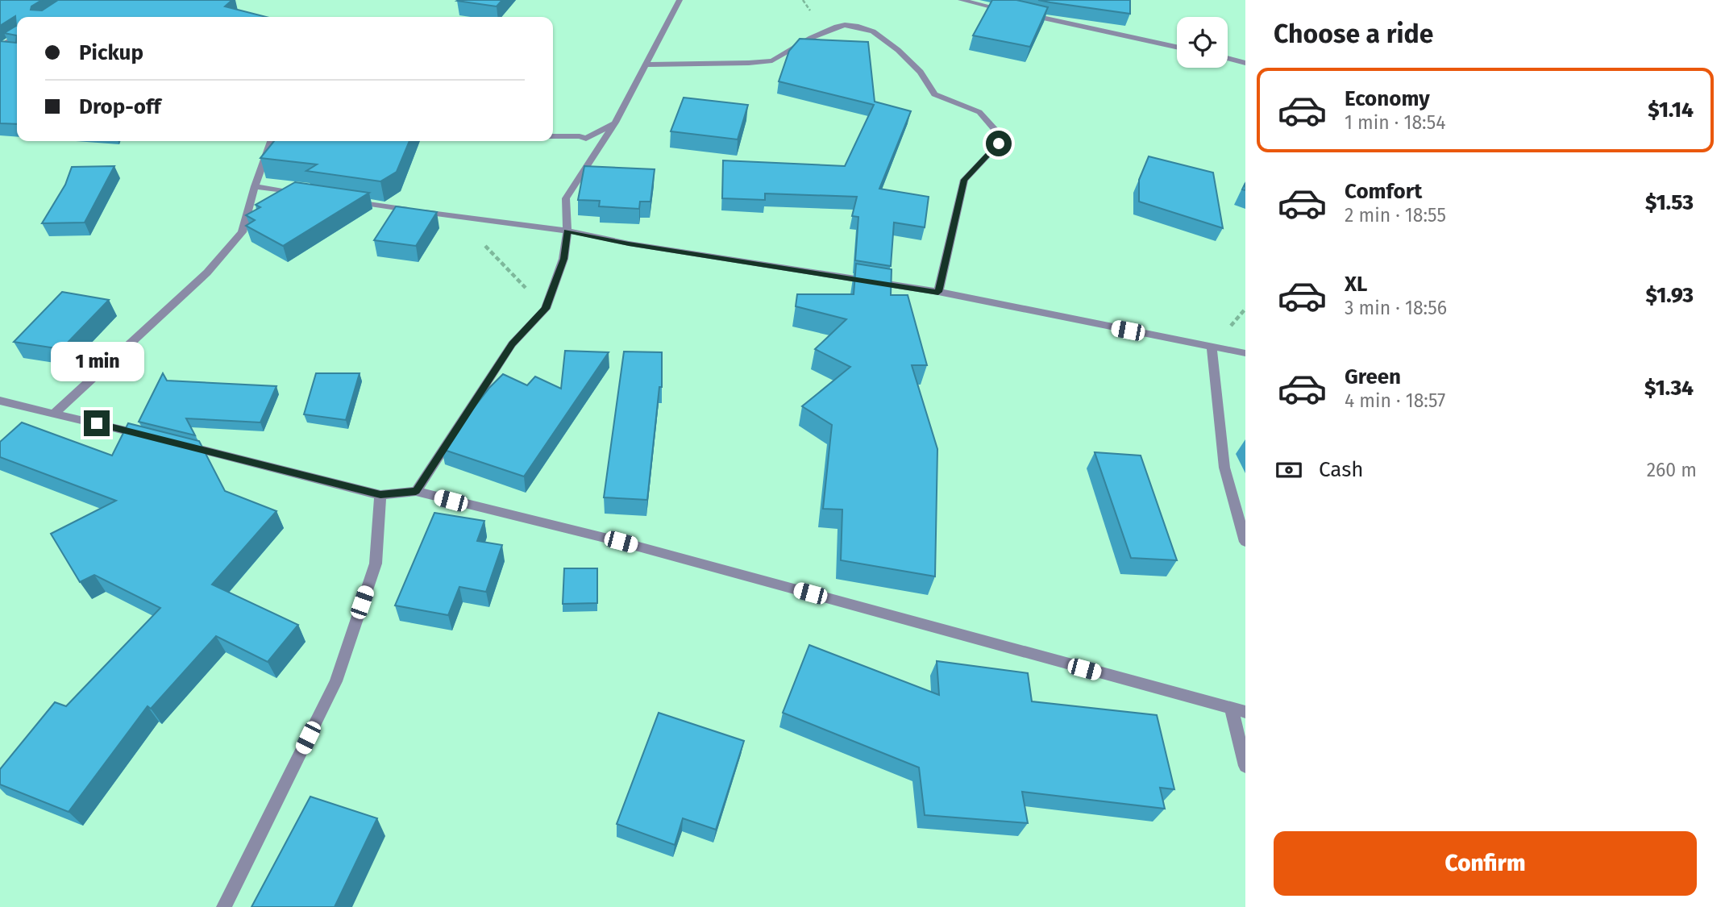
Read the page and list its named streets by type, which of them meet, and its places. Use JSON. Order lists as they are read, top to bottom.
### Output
{
  "page": {
    "heading": "Choose a ride",
    "banner": ["Pickup", "Drop-off"],
    "list": [
      {
        "name": "Economy",
        "note": "1 min · 18:54",
        "value": "$1.14"
      },
      {
        "name": "Comfort",
        "note": "2 min · 18:55",
        "value": "$1.53"
      },
      {
        "name": "XL",
        "note": "3 min · 18:56",
        "value": "$1.93"
      },
      {
        "name": "Green",
        "note": "4 min · 18:57",
        "value": "$1.34"
      }
    ],
    "bubble": "1 min",
    "pay": ["Cash", "260 m"],
    "buttons": "Confirm"
  }
}
